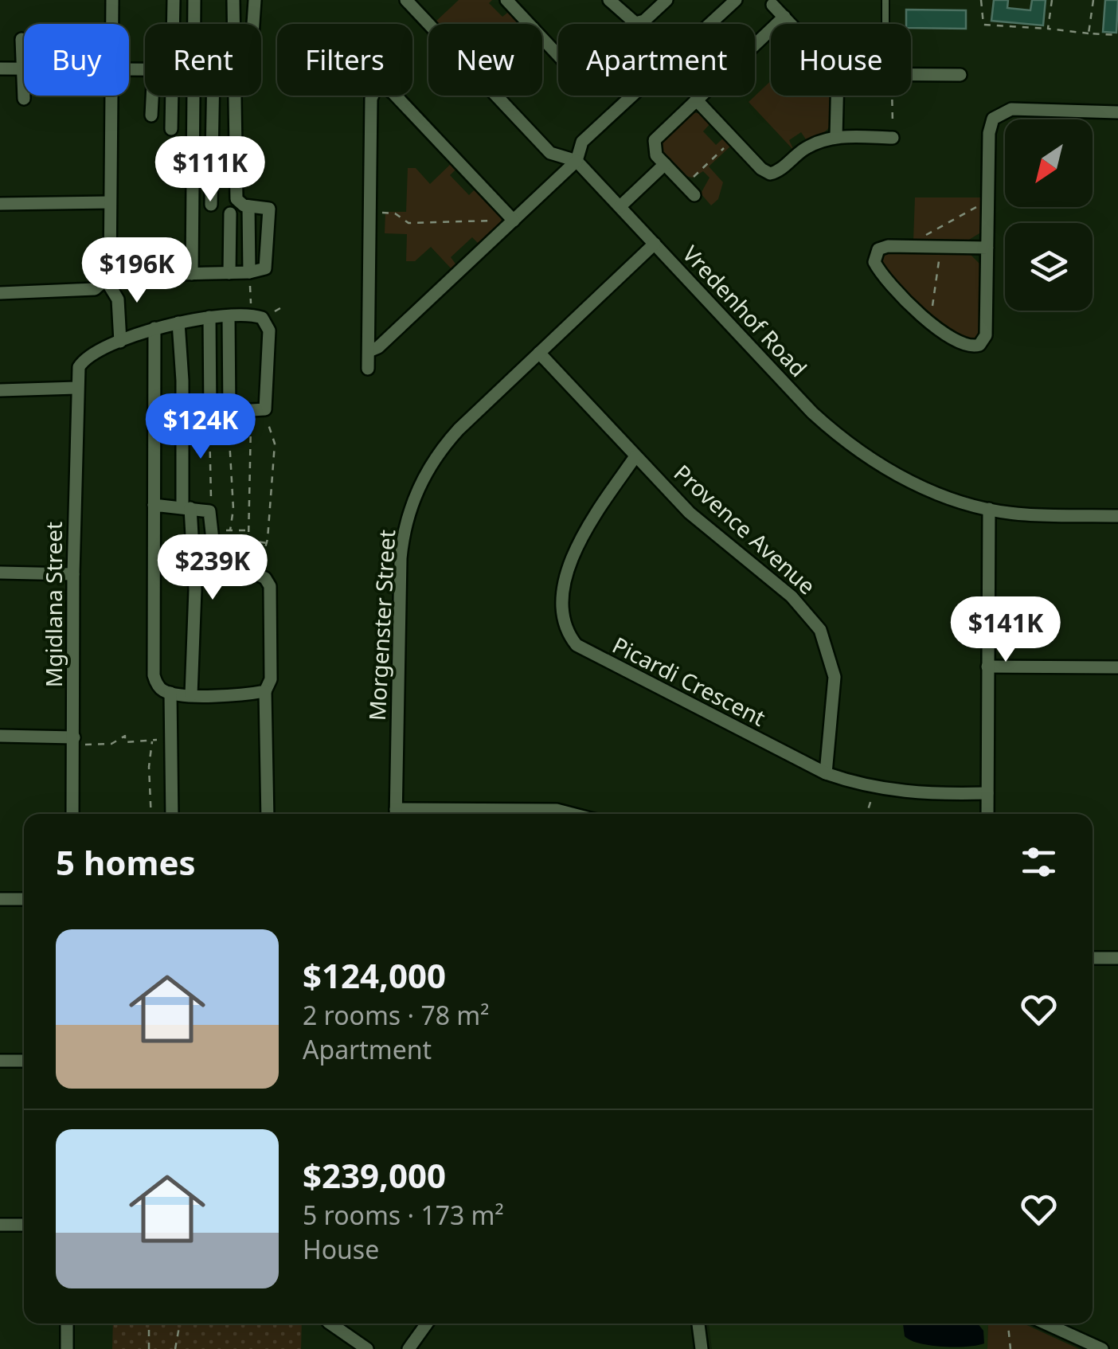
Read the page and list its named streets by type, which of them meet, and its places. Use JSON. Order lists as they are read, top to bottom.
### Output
{
  "streets": {
    "street": [
      "Vredenhof Road",
      "Provence Avenue",
      "Mgidlana Street",
      "Morgenster Street",
      "Picardi Crescent"
    ]
  },
  "crossings": [
    ["Vredenhof Road", "Morgenster Street"],
    ["Provence Avenue", "Morgenster Street"],
    ["Provence Avenue", "Picardi Crescent"]
  ],
  "north": "bottom left",
  "page": {
    "chip": [
      "Buy",
      "Rent",
      "Filters",
      "New",
      "Apartment",
      "House"
    ],
    "price": [
      "$111K",
      "$196K",
      "$124K",
      "$239K",
      "$141K"
    ],
    "heading": "5 homes",
    "list": [
      {
        "name": "$124,000",
        "note": "2 rooms · 78 m² · Apartment"
      },
      {
        "name": "$239,000",
        "note": "5 rooms · 173 m² · House"
      }
    ]
  }
}
